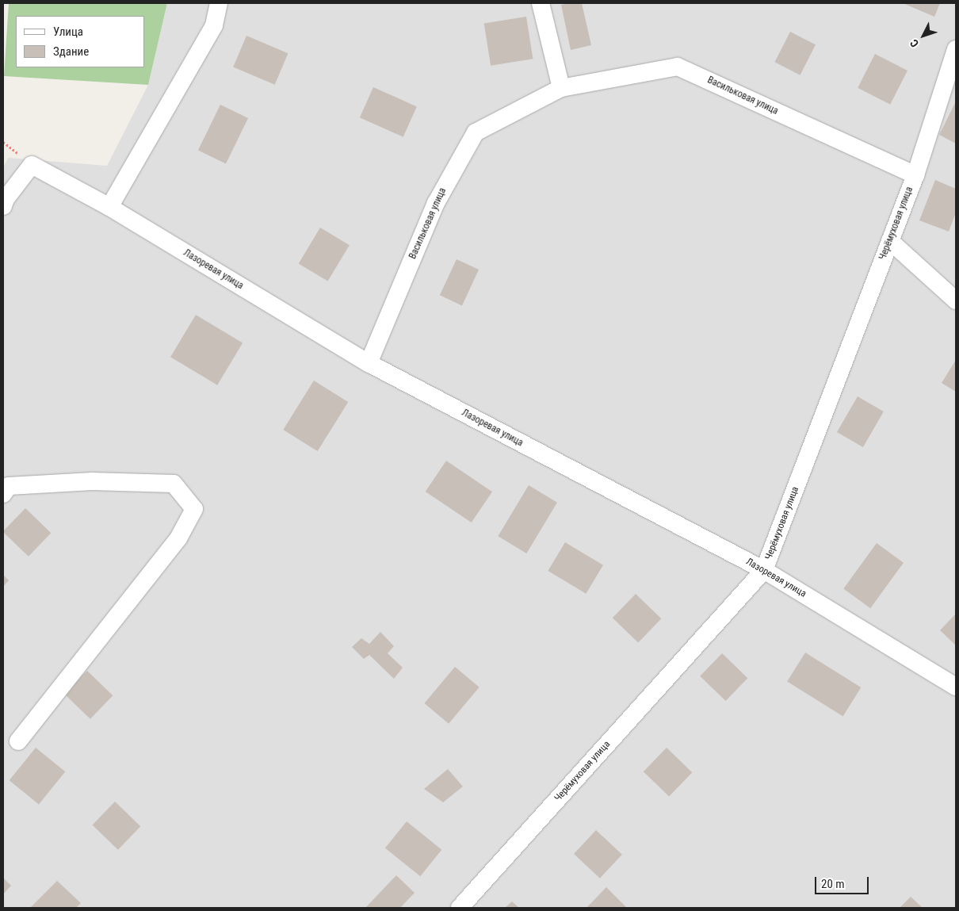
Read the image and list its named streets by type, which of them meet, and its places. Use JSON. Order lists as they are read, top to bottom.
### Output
{
  "streets": {
    "street": ["Васильковая улица", "Черёмуховая улица", "Лазоревая улица"]
  },
  "crossings": [
    ["Васильковая улица", "Черёмуховая улица"],
    ["Васильковая улица", "Лазоревая улица"],
    ["Черёмуховая улица", "Лазоревая улица"]
  ],
  "legend": ["Улица", "Здание"],
  "scale_bar": "20 m",
  "north": "bottom left"
}
